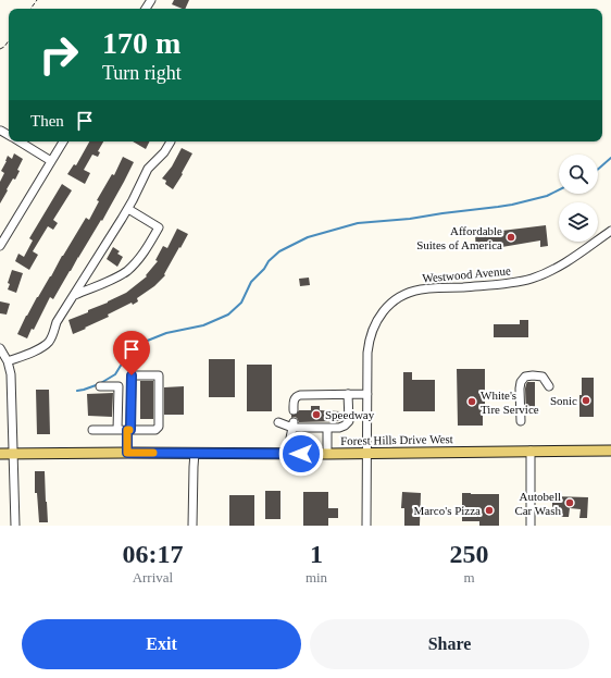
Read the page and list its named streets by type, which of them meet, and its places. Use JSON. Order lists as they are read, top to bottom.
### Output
{
  "streets": {
    "main road": ["Forest Hills Drive West"],
    "street": ["Westwood Avenue"]
  },
  "crossings": [
    ["Westwood Avenue", "Forest Hills Drive West"]
  ],
  "places": [
    "Affordable Suites of America",
    "Sonic",
    "White's Tire Service",
    "Speedway",
    "Autobell Car Wash",
    "Marco's Pizza"
  ],
  "page": {
    "turn": ["170 m", "Turn right"],
    "then": "Then",
    "eta": [
      "06:17",
      "Arrival",
      "1",
      "min",
      "250",
      "m"
    ],
    "buttons": ["Exit", "Share"]
  }
}
